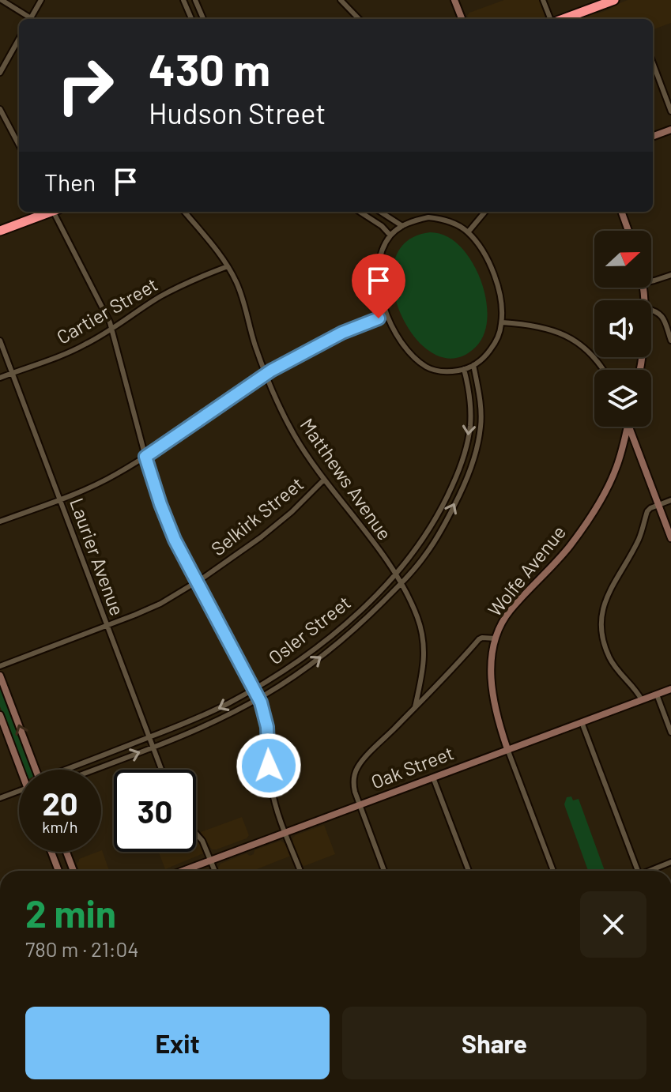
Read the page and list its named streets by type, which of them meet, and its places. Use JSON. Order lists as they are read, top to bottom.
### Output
{
  "streets": {
    "main road": ["Wolfe Avenue", "Oak Street"],
    "street": [
      "Cartier Street",
      "Matthews Avenue",
      "Selkirk Street",
      "Laurier Avenue",
      "Osler Street"
    ]
  },
  "crossings": [
    ["Cartier Street", "Matthews Avenue"],
    ["Cartier Street", "Laurier Avenue"],
    ["Matthews Avenue", "Selkirk Street"],
    ["Matthews Avenue", "Wolfe Avenue"],
    ["Matthews Avenue", "Osler Street"],
    ["Selkirk Street", "Laurier Avenue"],
    ["Laurier Avenue", "Osler Street"],
    ["Wolfe Avenue", "Oak Street"]
  ],
  "north": "right",
  "page": {
    "turn": ["430 m", "Hudson Street"],
    "then": "Then",
    "speed": "20 km/h",
    "limit": "30",
    "heading": ["2 min", "780 m · 21:04"],
    "buttons": ["Exit", "Share"]
  }
}
